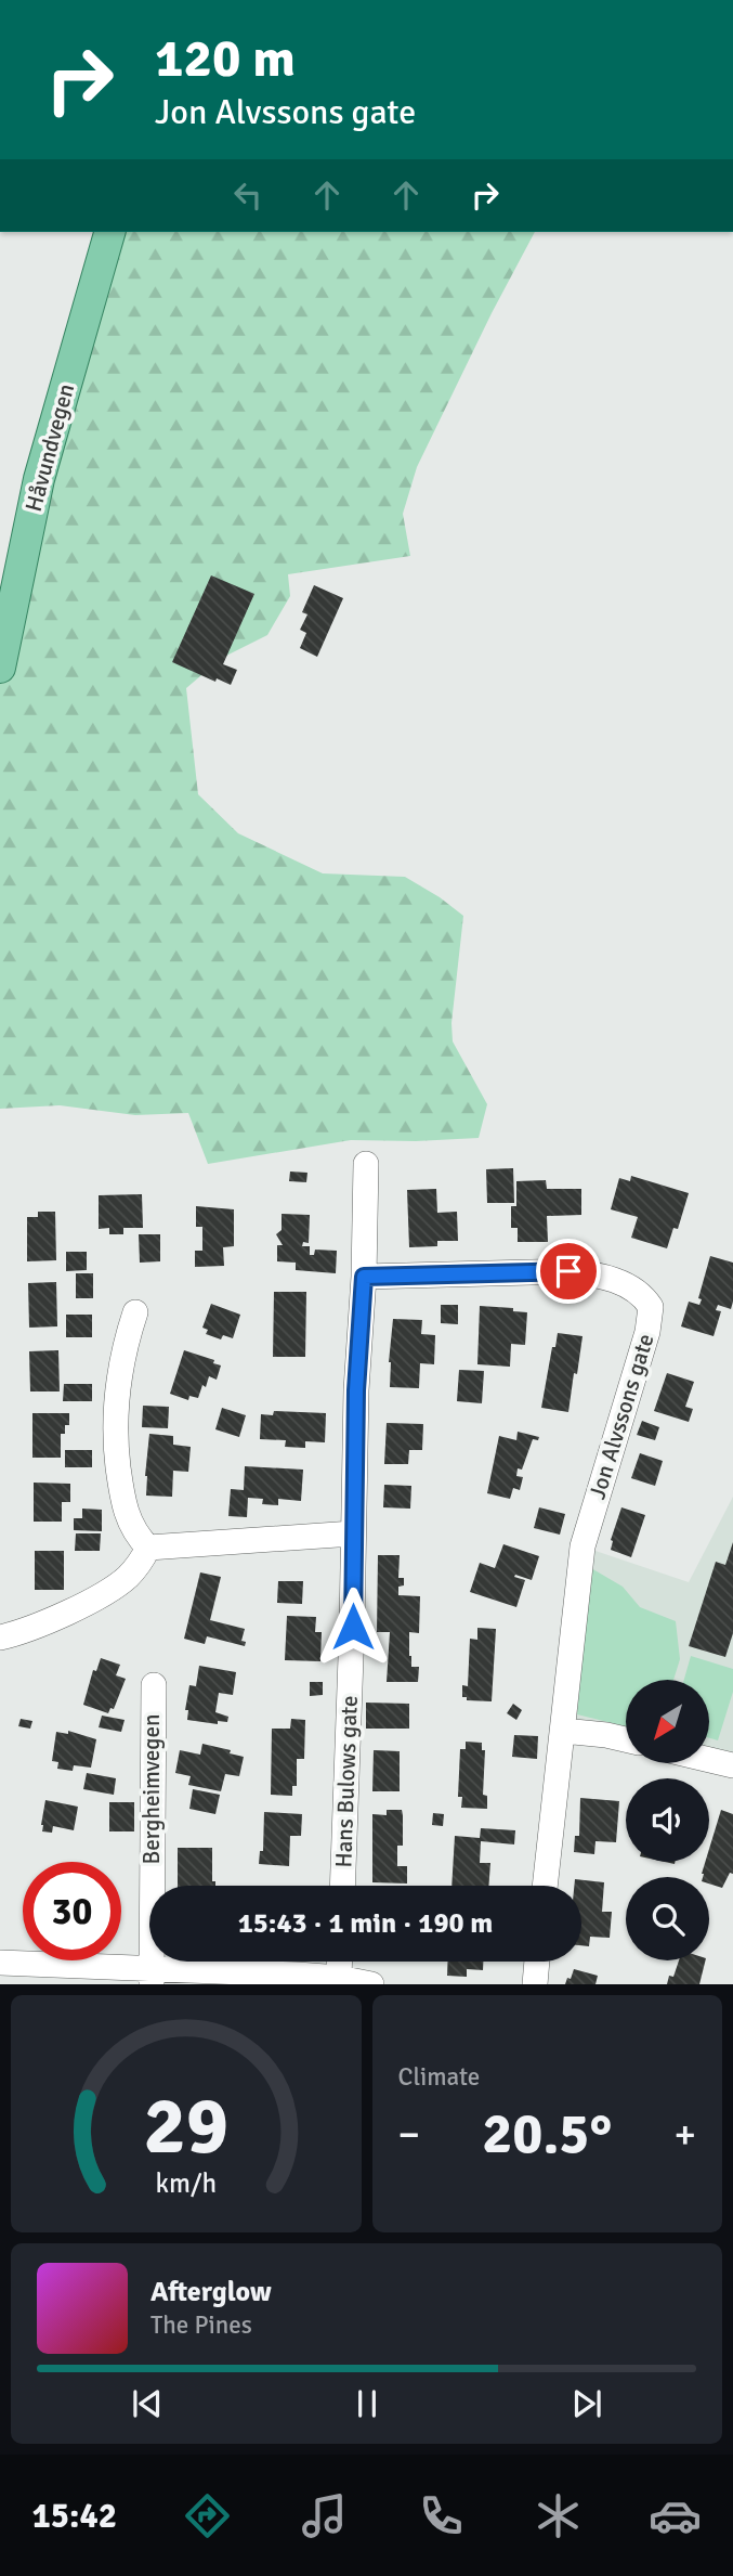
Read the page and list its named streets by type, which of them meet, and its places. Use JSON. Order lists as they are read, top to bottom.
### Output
{
  "streets": {
    "main road": ["Håvundvegen"],
    "street": ["Jon Alvssons gate", "Hans Bulows gate", "Bergheimvegen"]
  },
  "crossings": [
    ["Jon Alvssons gate", "Hans Bulows gate"]
  ],
  "north": "bottom left",
  "page": {
    "turn": ["120 m", "Jon Alvssons gate"],
    "limit": "30",
    "trip": "15:43 · 1 min · 190 m",
    "tile": "Climate",
    "heat": ["−", "20.5°", "+"],
    "song": ["Afterglow", "The Pines"],
    "tabs": "15:42",
    "gauge": ["29", "km/h"]
  }
}
